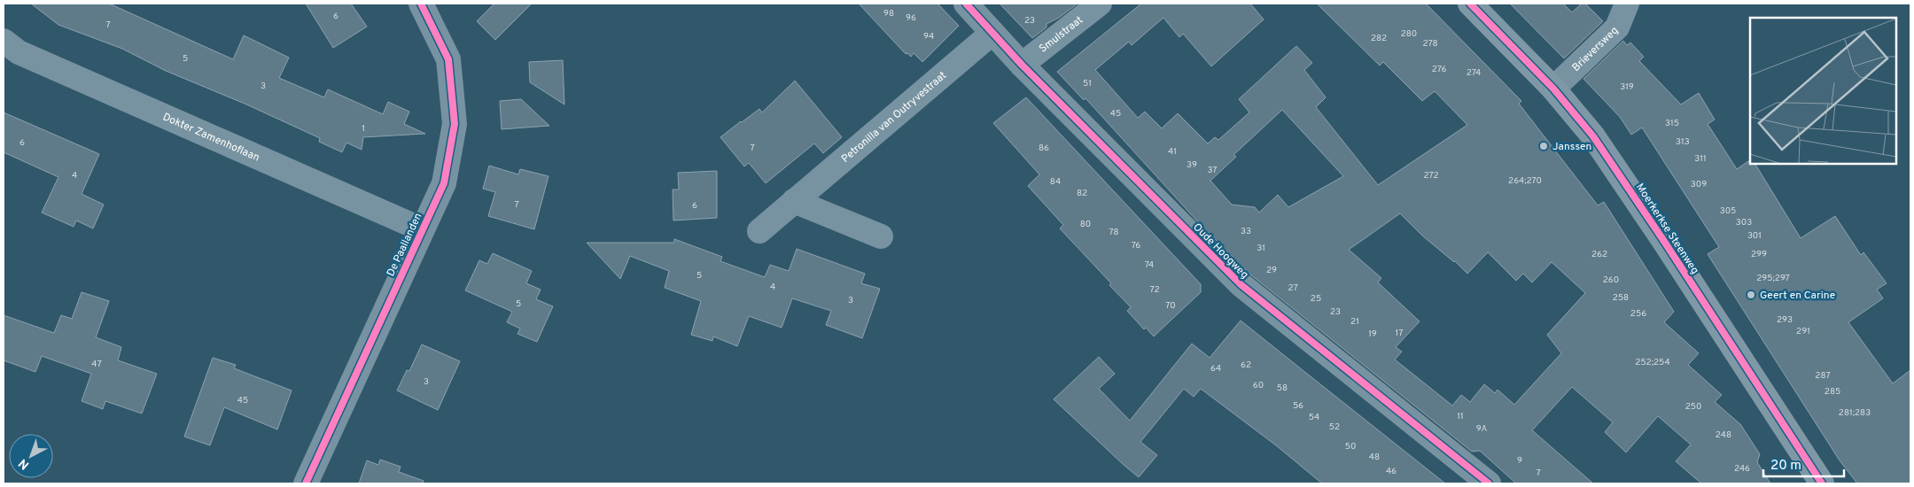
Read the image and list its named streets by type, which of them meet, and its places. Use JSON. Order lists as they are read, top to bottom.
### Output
{
  "streets": {
    "street": [
      "Smulstraat",
      "Brieversweg",
      "Petronilla van Outryvestraat",
      "Dokter Zamenhoflaan",
      "Moerkerkse Steenweg",
      "De Paallanden",
      "Oude Hoogweg"
    ]
  },
  "crossings": [
    ["Smulstraat", "Oude Hoogweg"],
    ["Brieversweg", "Moerkerkse Steenweg"],
    ["Petronilla van Outryvestraat", "Oude Hoogweg"],
    ["Dokter Zamenhoflaan", "De Paallanden"]
  ],
  "places": ["Janssen", "Geert en Carine"],
  "house_numbers": [
    "98",
    "6",
    "96",
    "23",
    "7",
    "280",
    "94",
    "282",
    "278",
    "5",
    "276",
    "274",
    "51",
    "3",
    "319",
    "45",
    "315",
    "1",
    "313",
    "6",
    "7",
    "86",
    "41",
    "311",
    "39",
    "37",
    "4",
    "272",
    "264;270",
    "84",
    "309",
    "82",
    "7",
    "6",
    "305",
    "303",
    "80",
    "33",
    "78",
    "301",
    "76",
    "31",
    "262",
    "299",
    "74",
    "29",
    "5",
    "295;297",
    "260",
    "4",
    "27",
    "72",
    "258",
    "25",
    "3",
    "5",
    "70",
    "23",
    "256",
    "293",
    "21",
    "291",
    "17",
    "19",
    "252;254",
    "47",
    "62",
    "64",
    "287",
    "3",
    "60",
    "58",
    "285",
    "45",
    "56",
    "250",
    "281;283",
    "11",
    "54",
    "52",
    "9A",
    "248",
    "50",
    "48",
    "9",
    "246",
    "46",
    "7"
  ],
  "scale_bar": "20 m",
  "north": "bottom left"
}
